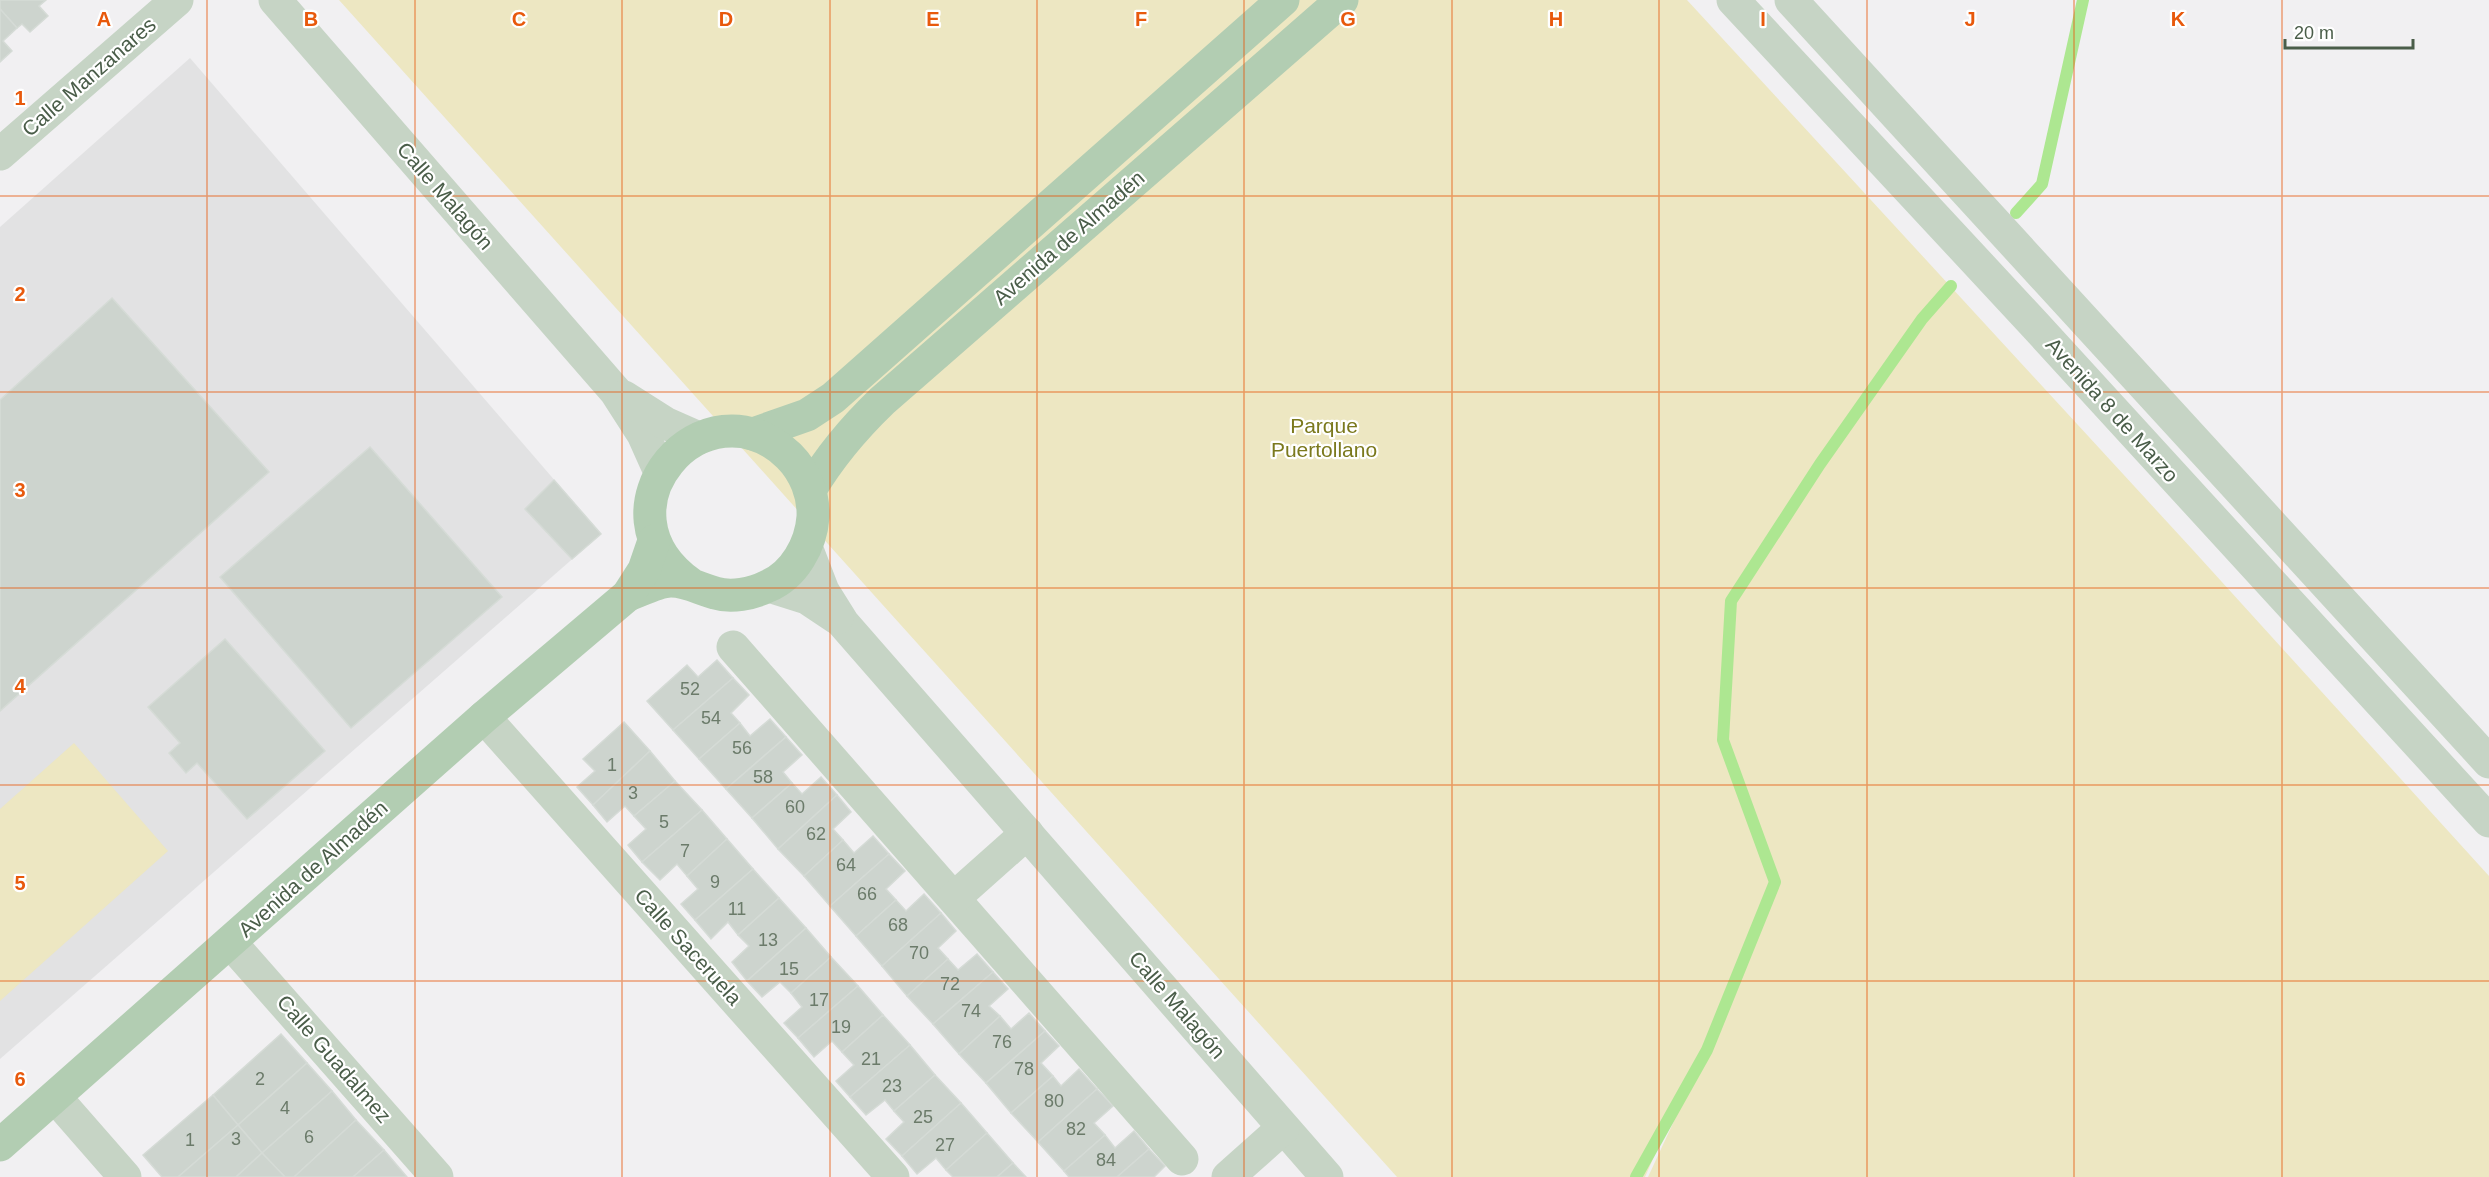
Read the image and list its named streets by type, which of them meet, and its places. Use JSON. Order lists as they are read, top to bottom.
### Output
{
  "streets": {
    "main road": ["Avenida de Almadén"],
    "street": [
      "Calle Manzanares",
      "Calle Malagón",
      "Avenida 8 de Marzo",
      "Calle Saceruela",
      "Calle Guadalmez"
    ]
  },
  "crossings": [
    ["Calle Malagón", "Avenida de Almadén"],
    ["Avenida de Almadén", "Calle Saceruela"],
    ["Avenida de Almadén", "Calle Guadalmez"]
  ],
  "parks": ["Parque Puertollano"],
  "house_numbers": [
    "52",
    "54",
    "56",
    "1",
    "58",
    "3",
    "60",
    "5",
    "62",
    "7",
    "64",
    "9",
    "66",
    "11",
    "68",
    "13",
    "70",
    "15",
    "72",
    "17",
    "74",
    "19",
    "76",
    "21",
    "78",
    "2",
    "23",
    "80",
    "4",
    "25",
    "82",
    "6",
    "3",
    "1",
    "27",
    "84"
  ],
  "scale_bar": "20 m",
  "grid": {
    "columns": [
      "A",
      "B",
      "C",
      "D",
      "E",
      "F",
      "G",
      "H",
      "I",
      "J",
      "K"
    ],
    "rows": [
      "1",
      "2",
      "3",
      "4",
      "5",
      "6"
    ]
  }
}
